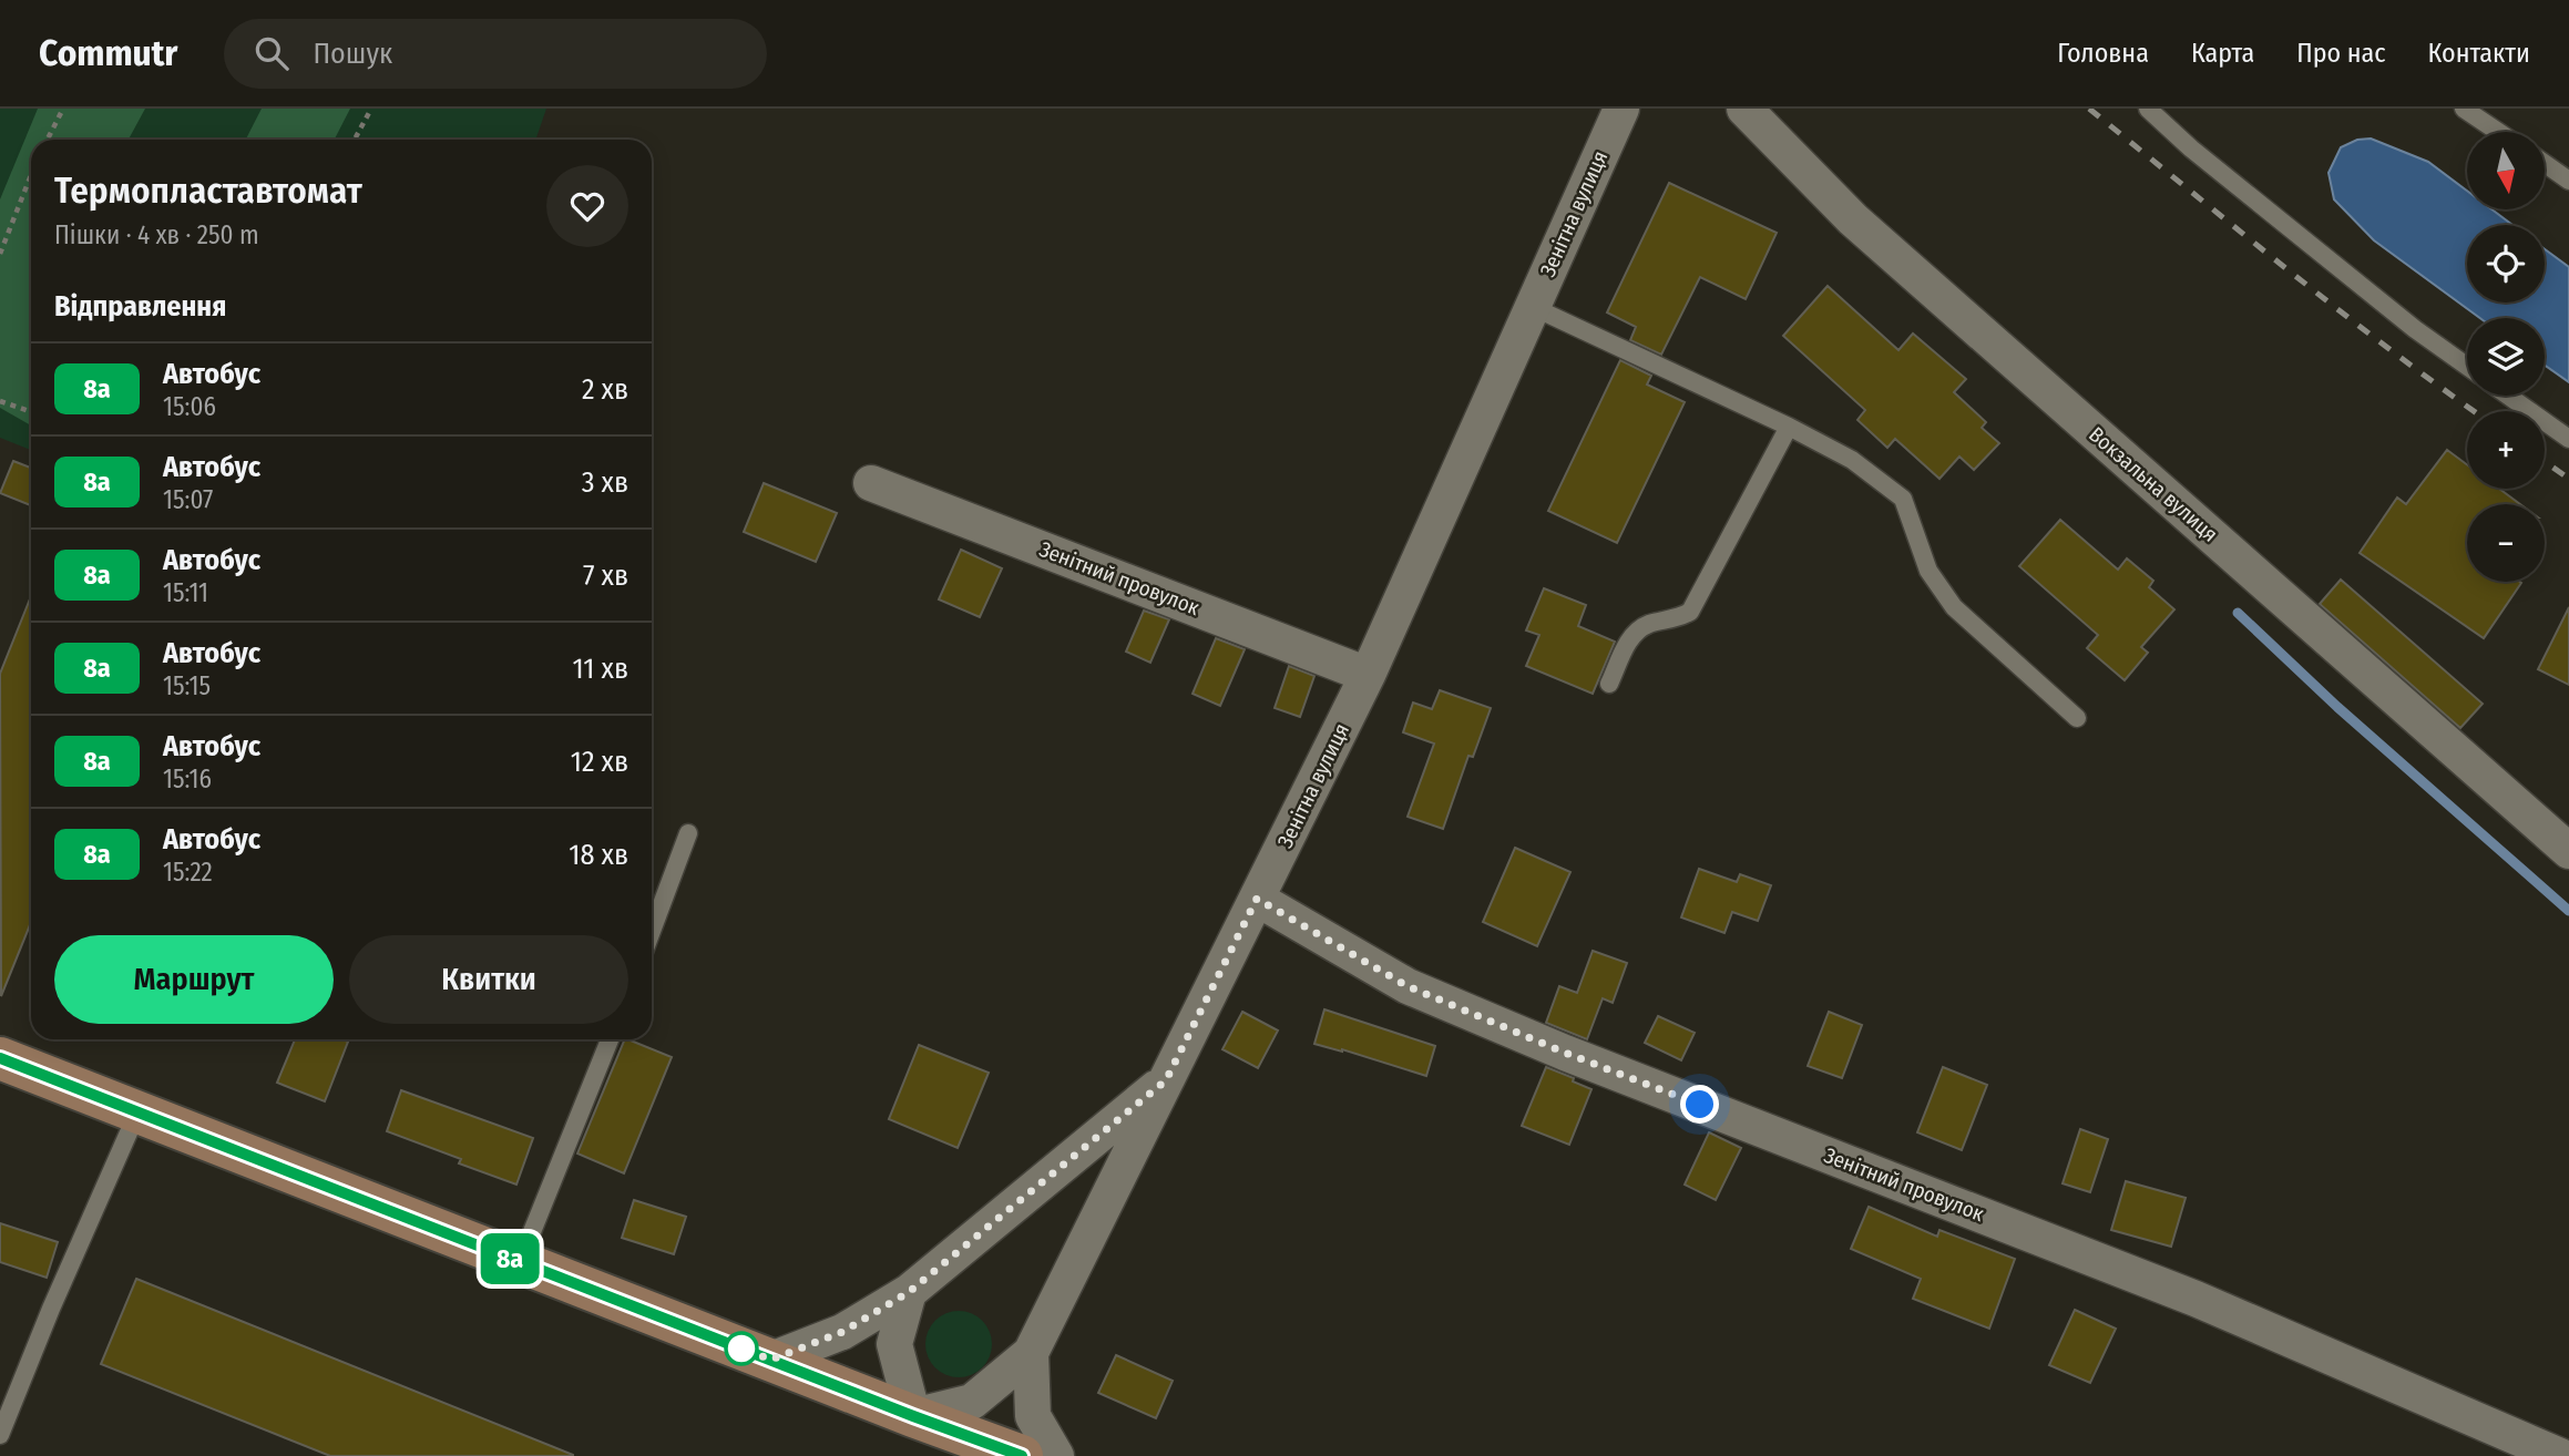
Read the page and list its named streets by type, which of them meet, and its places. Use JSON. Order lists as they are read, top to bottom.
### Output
{
  "streets": {
    "street": ["Зенітна вулиця", "Вокзальна вулиця", "Зенітний провулок"]
  },
  "crossings": [
    ["Зенітна вулиця", "Зенітний провулок"]
  ],
  "lines": ["bus line 8а"],
  "north": "bottom",
  "page": {
    "header": "Commutr",
    "search": "Пошук",
    "nav": [
      "Головна",
      "Карта",
      "Про нас",
      "Контакти"
    ],
    "on_map": "8а",
    "map_buttons": ["+", "−"],
    "heading": [
      ["Термопластавтомат", "Пішки · 4 хв · 250 m"],
      "Відправлення"
    ],
    "list": [
      {
        "mark": "8а",
        "name": "Автобус",
        "note": "15:06",
        "value": "2 хв"
      },
      {
        "mark": "8а",
        "name": "Автобус",
        "note": "15:07",
        "value": "3 хв"
      },
      {
        "mark": "8а",
        "name": "Автобус",
        "note": "15:11",
        "value": "7 хв"
      },
      {
        "mark": "8а",
        "name": "Автобус",
        "note": "15:15",
        "value": "11 хв"
      },
      {
        "mark": "8а",
        "name": "Автобус",
        "note": "15:16",
        "value": "12 хв"
      },
      {
        "mark": "8а",
        "name": "Автобус",
        "note": "15:22",
        "value": "18 хв"
      }
    ],
    "buttons": ["Маршрут", "Квитки"]
  }
}
